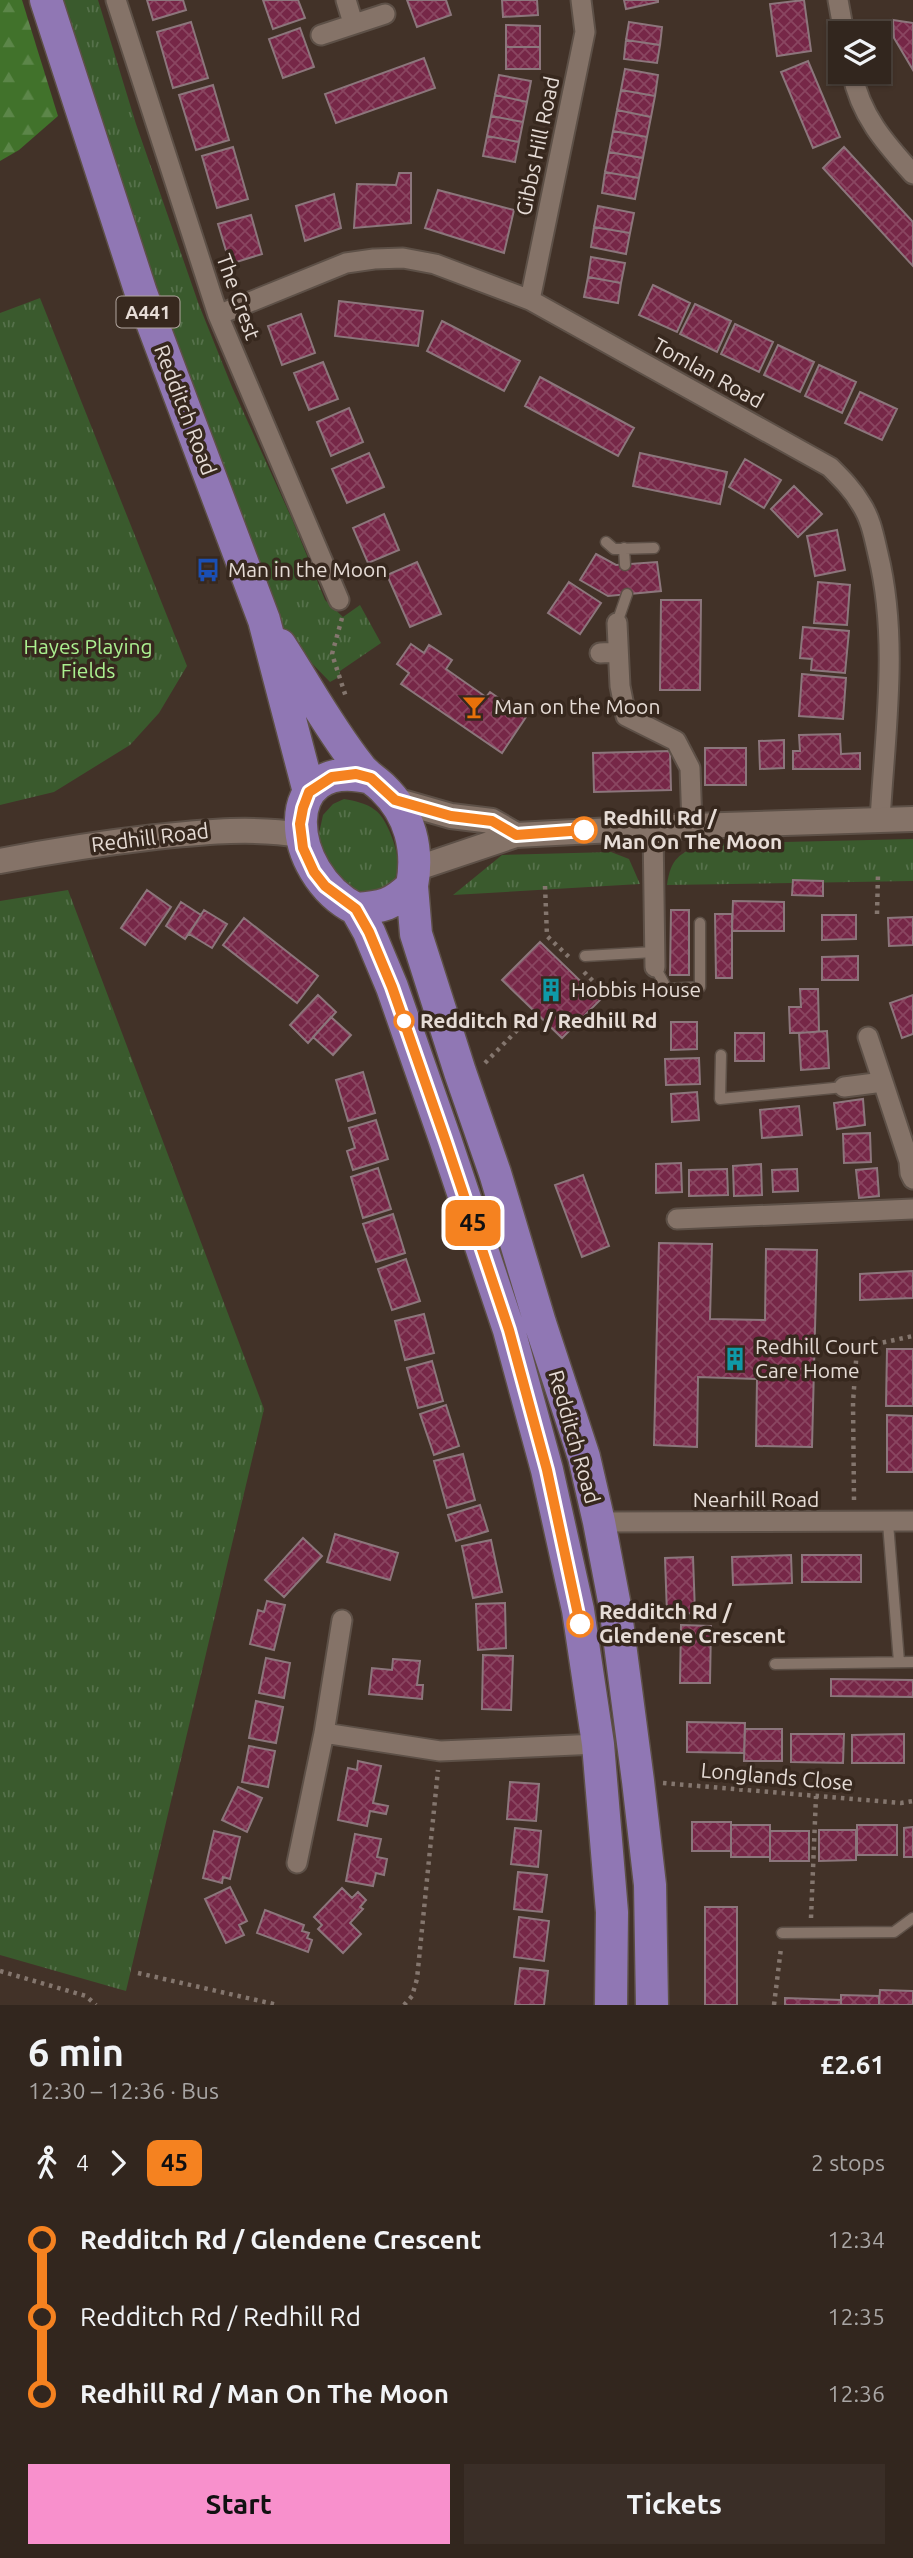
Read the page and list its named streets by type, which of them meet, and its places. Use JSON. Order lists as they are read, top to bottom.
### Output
{
  "streets": {
    "highway": ["A441", "Redditch Road"],
    "street": [
      "Gibbs Hill Road",
      "The Crest",
      "Tomlan Road",
      "Redhill Road",
      "Nearhill Road"
    ],
    "path": ["Longlands Close"]
  },
  "crossings": [
    ["Gibbs Hill Road", "Tomlan Road"],
    ["The Crest", "Tomlan Road"],
    ["A441", "Redditch Road"],
    ["A441", "Redhill Road"],
    ["Redditch Road", "Redhill Road"],
    ["Redditch Road", "Nearhill Road"],
    ["Redditch Road", "Longlands Close"]
  ],
  "parks": ["Hayes Playing Fields"],
  "places": {
    "bus stop": ["Man in the Moon"],
    "bar": ["Man on the Moon"],
    "other": ["Redhill Rd / Man On The Moon", "Redditch Rd / Redhill Rd", "Redditch Rd / Glendene Crescent"],
    "building": ["Hobbis House", "Redhill Court Care Home"]
  },
  "lines": ["bus line 45"],
  "page": {
    "on_map": "45",
    "heading": ["6 min", "12:30 – 12:36 · Bus", "£2.61"],
    "legs": ["4", "45", "2 stops"],
    "list": [
      {
        "name": "Redditch Rd / Glendene Crescent",
        "value": "12:34"
      },
      {
        "name": "Redditch Rd / Redhill Rd",
        "value": "12:35"
      },
      {
        "name": "Redhill Rd / Man On The Moon",
        "value": "12:36"
      }
    ],
    "buttons": ["Start", "Tickets"]
  }
}
